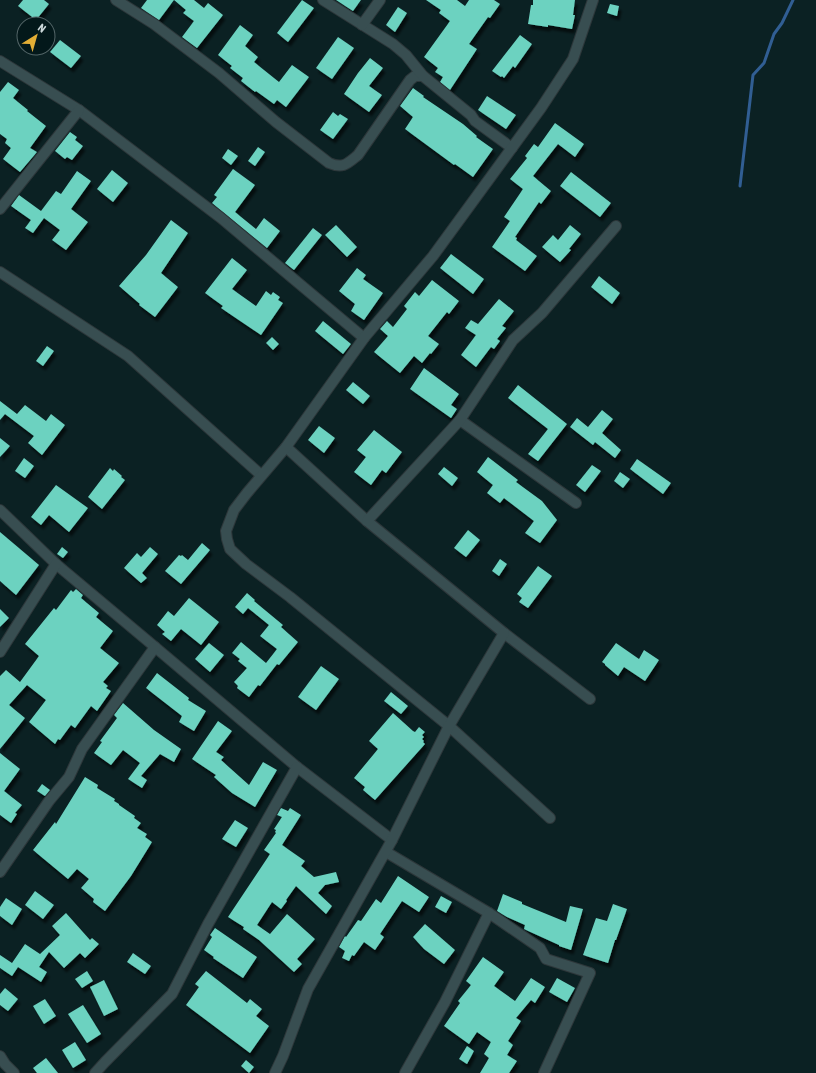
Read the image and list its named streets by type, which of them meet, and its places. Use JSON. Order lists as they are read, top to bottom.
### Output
{
  "north": "top right"
}
